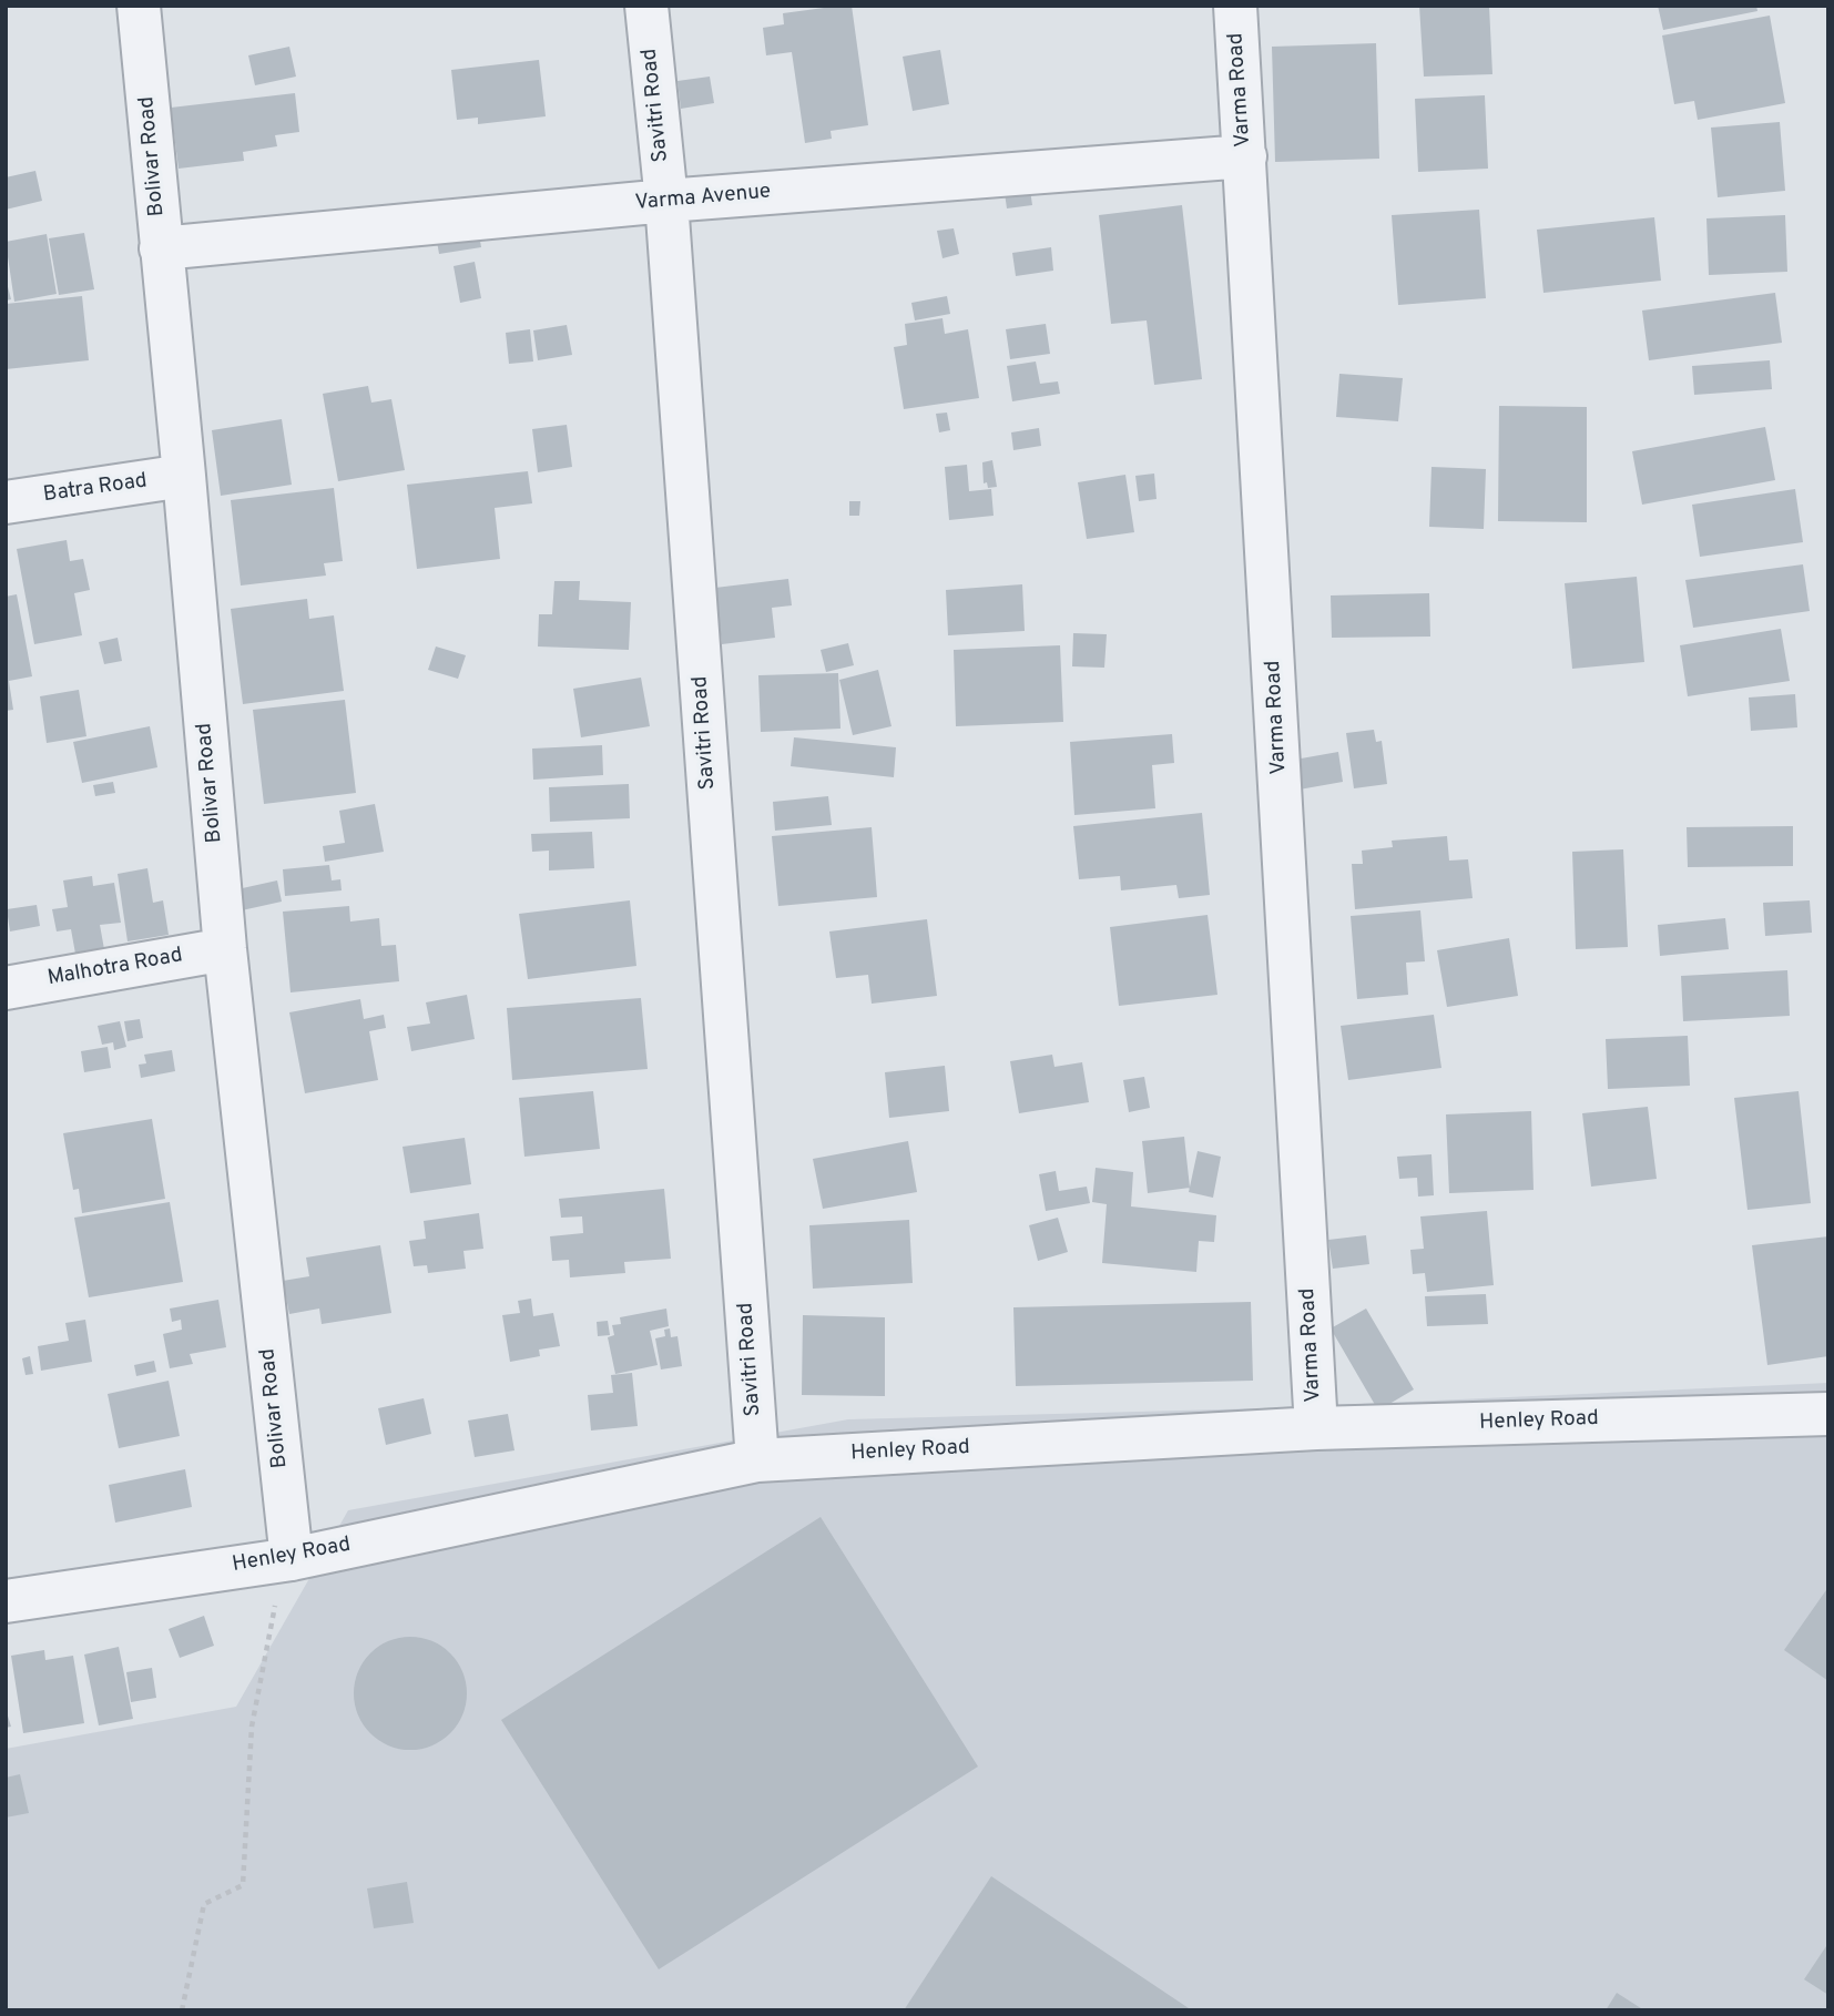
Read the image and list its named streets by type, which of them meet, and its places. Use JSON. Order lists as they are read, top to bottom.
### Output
{
  "streets": {
    "street": [
      "Varma Road",
      "Savitri Road",
      "Bolivar Road",
      "Varma Avenue",
      "Batra Road",
      "Malhotra Road",
      "Henley Road"
    ]
  },
  "crossings": [
    ["Varma Road", "Varma Avenue"],
    ["Varma Road", "Henley Road"],
    ["Savitri Road", "Varma Avenue"],
    ["Savitri Road", "Henley Road"],
    ["Bolivar Road", "Varma Avenue"],
    ["Bolivar Road", "Batra Road"],
    ["Bolivar Road", "Malhotra Road"],
    ["Bolivar Road", "Henley Road"]
  ]
}
